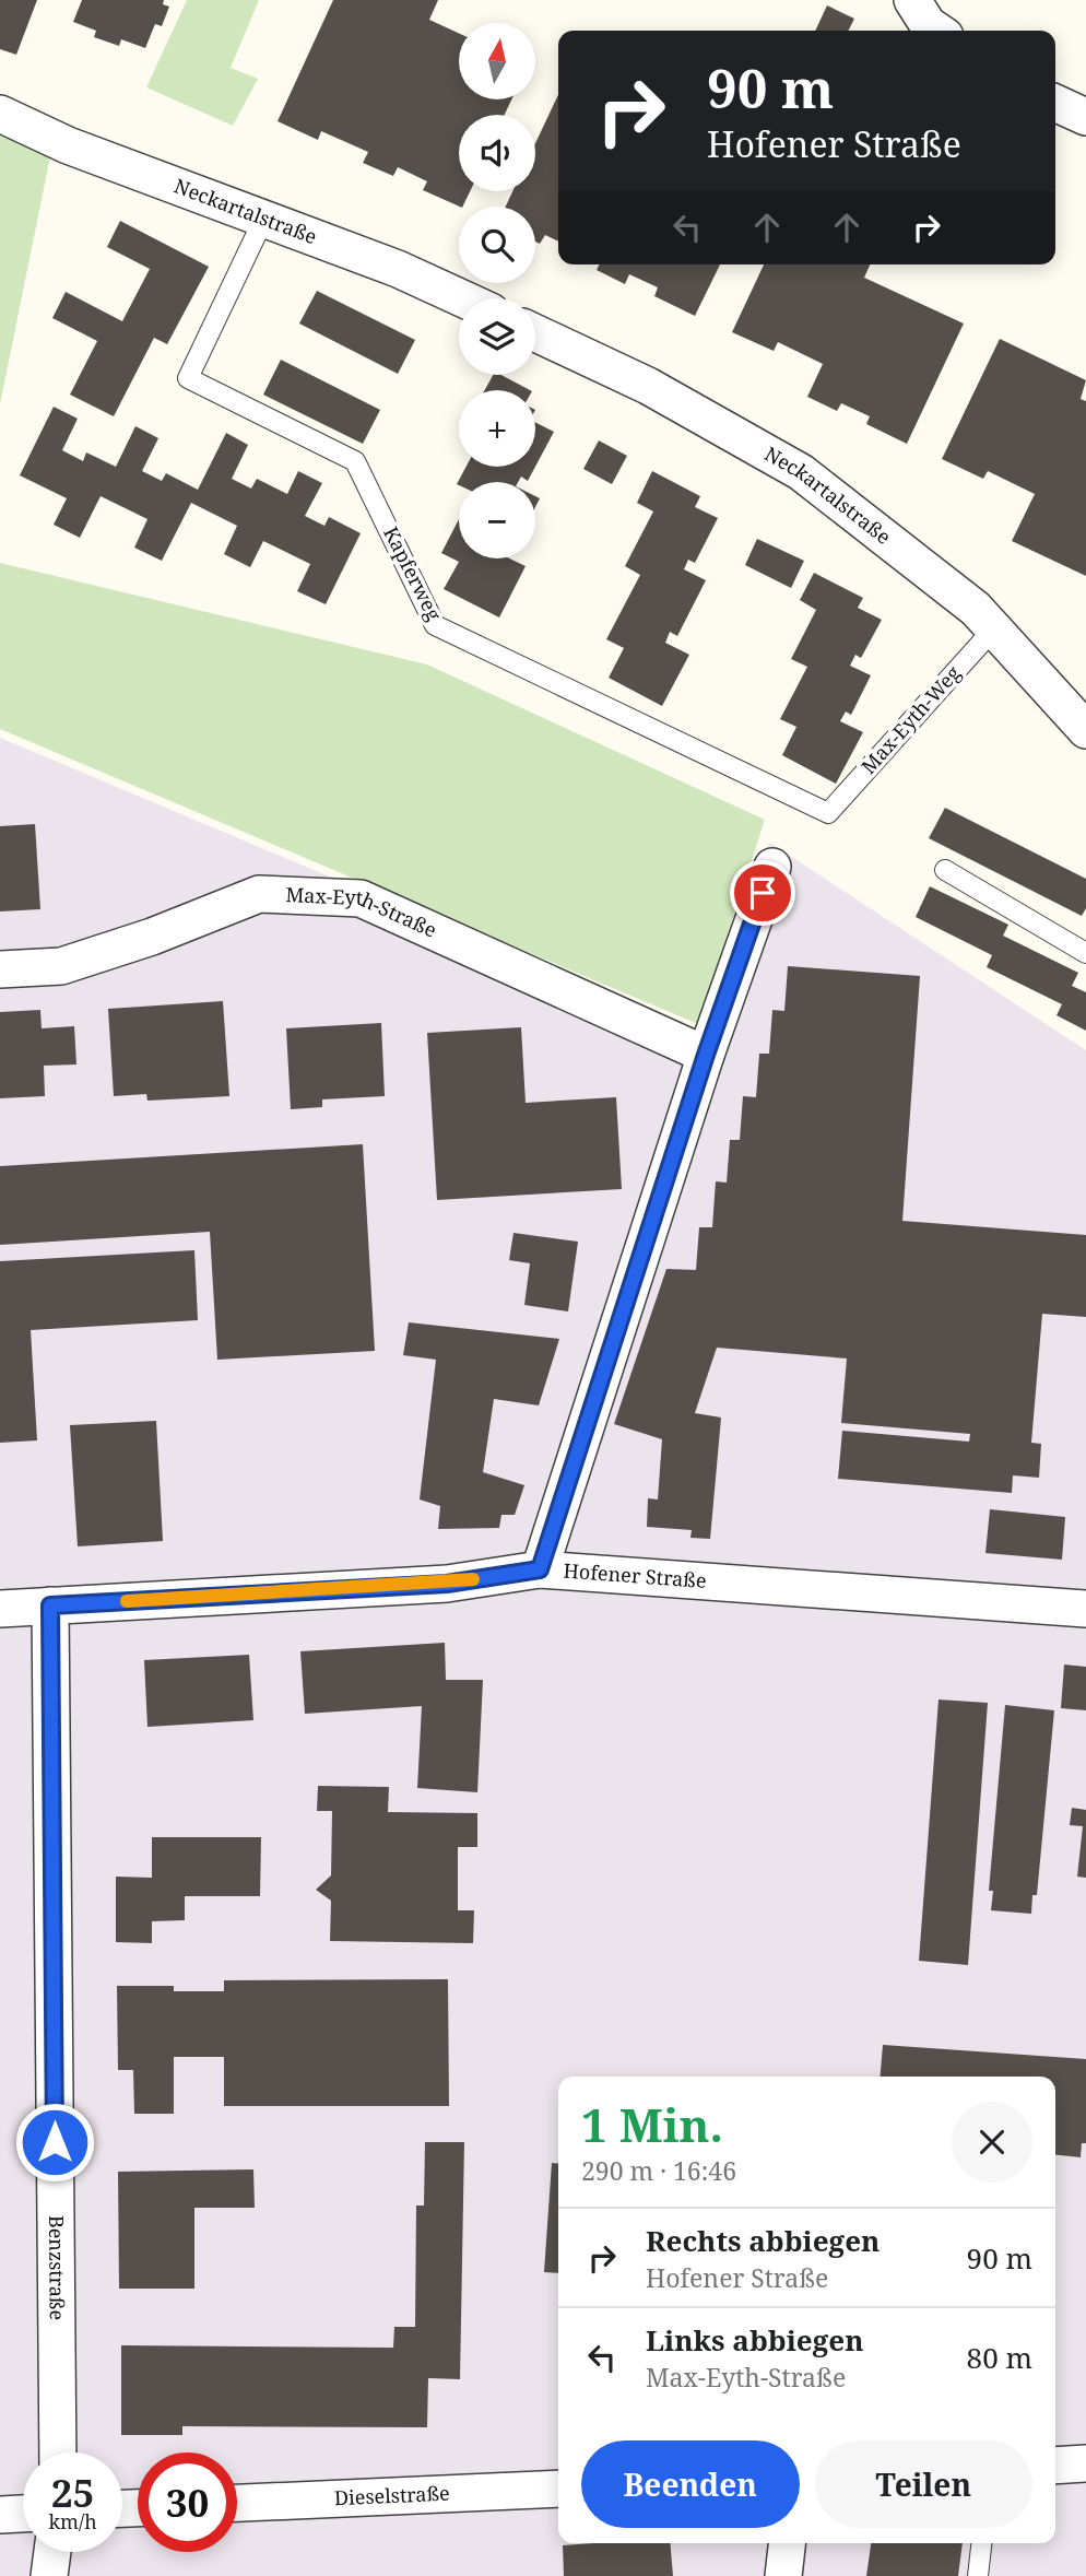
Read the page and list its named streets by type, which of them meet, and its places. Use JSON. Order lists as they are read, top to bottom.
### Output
{
  "streets": {
    "street": [
      "Neckartalstraße",
      "Max-Eyth-Straße",
      "Hofener Straße",
      "Benzstraße",
      "Dieselstraße"
    ],
    "lane": ["Kapferweg", "Max-Eyth-Weg"]
  },
  "crossings": [
    ["Neckartalstraße", "Kapferweg"],
    ["Neckartalstraße", "Max-Eyth-Weg"],
    ["Kapferweg", "Max-Eyth-Weg"],
    ["Hofener Straße", "Benzstraße"]
  ],
  "north": "top",
  "page": {
    "map_buttons": ["+", "−"],
    "turn": ["90 m", "Hofener Straße"],
    "heading": ["1 Min.", "290 m · 16:46"],
    "list": [
      {
        "name": "Rechts abbiegen",
        "note": "Hofener Straße",
        "value": "90 m"
      },
      {
        "name": "Links abbiegen",
        "note": "Max-Eyth-Straße",
        "value": "80 m"
      }
    ],
    "buttons": ["Beenden", "Teilen"],
    "speed": "25 km/h",
    "limit": "30"
  }
}
